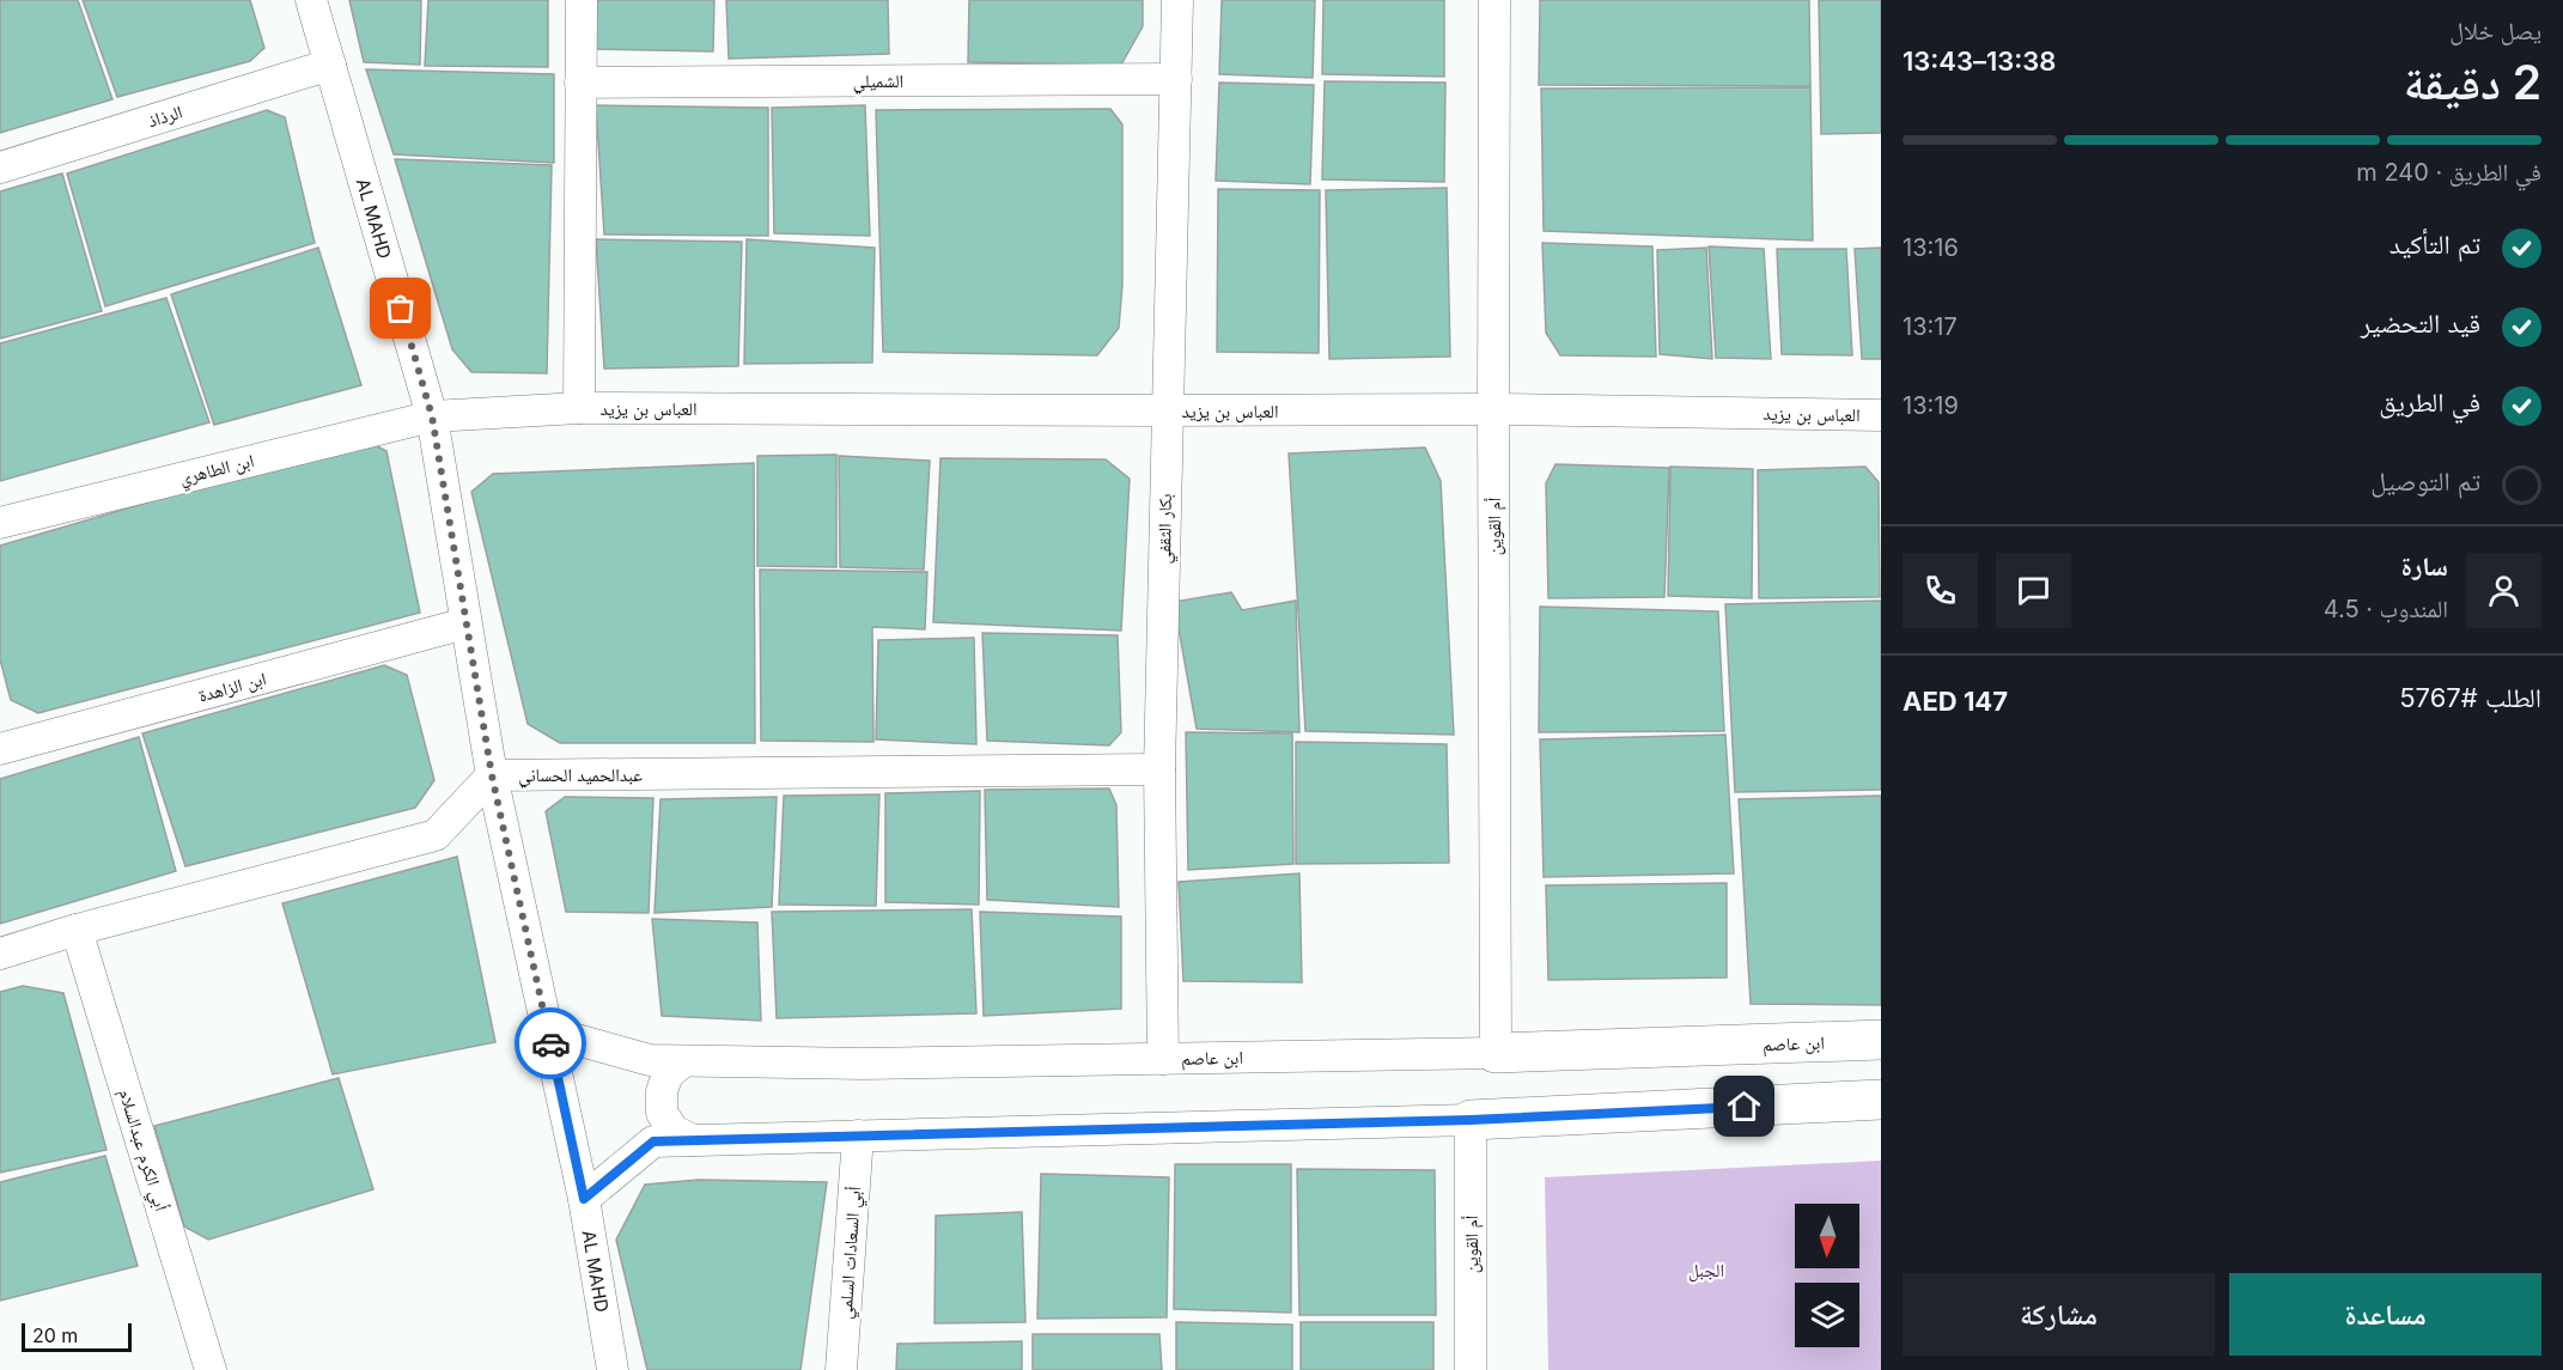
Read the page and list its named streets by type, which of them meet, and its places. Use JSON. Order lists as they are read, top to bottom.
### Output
{
  "streets": {
    "street": [
      "الشميلي",
      "الرذاذ",
      "AL MAHD",
      "العباس بن يزيد",
      "ابن الطاهري",
      "أم القوين",
      "بكار الثقفي",
      "ابن الزاهدة",
      "عبدالحميد الحساني",
      "ابن عاصم",
      "أبي الكرم عبدالسلام",
      "أبي السعادات السلمي"
    ]
  },
  "crossings": [
    ["الشميلي", "العباس بن يزيد"],
    ["الشميلي", "بكار الثقفي"],
    ["الرذاذ", "AL MAHD"],
    ["AL MAHD", "العباس بن يزيد"],
    ["AL MAHD", "ابن الطاهري"],
    ["AL MAHD", "ابن الزاهدة"],
    ["AL MAHD", "عبدالحميد الحساني"],
    ["AL MAHD", "ابن عاصم"],
    ["العباس بن يزيد", "ابن الطاهري"],
    ["العباس بن يزيد", "أم القوين"],
    ["العباس بن يزيد", "بكار الثقفي"],
    ["أم القوين", "ابن عاصم"],
    ["بكار الثقفي", "عبدالحميد الحساني"],
    ["بكار الثقفي", "ابن عاصم"],
    ["عبدالحميد الحساني", "أبي الكرم عبدالسلام"]
  ],
  "parks": ["الجبل"],
  "scale_bar": "20 m",
  "north": "bottom",
  "page": {
    "heading": ["2 دقيقة", "يصل خلال", "13:38–13:43"],
    "panel": [
      "سارة",
      "المندوب · 4.5",
      "الطلب #5767",
      "AED 147"
    ],
    "bar": "في الطريق · 240 m",
    "list": [
      ["تم التأكيد", "13:16"],
      ["قيد التحضير", "13:17"],
      ["في الطريق", "13:19"],
      "تم التوصيل"
    ],
    "buttons": ["مساعدة", "مشاركة"],
    "scale": "20 m"
  }
}
